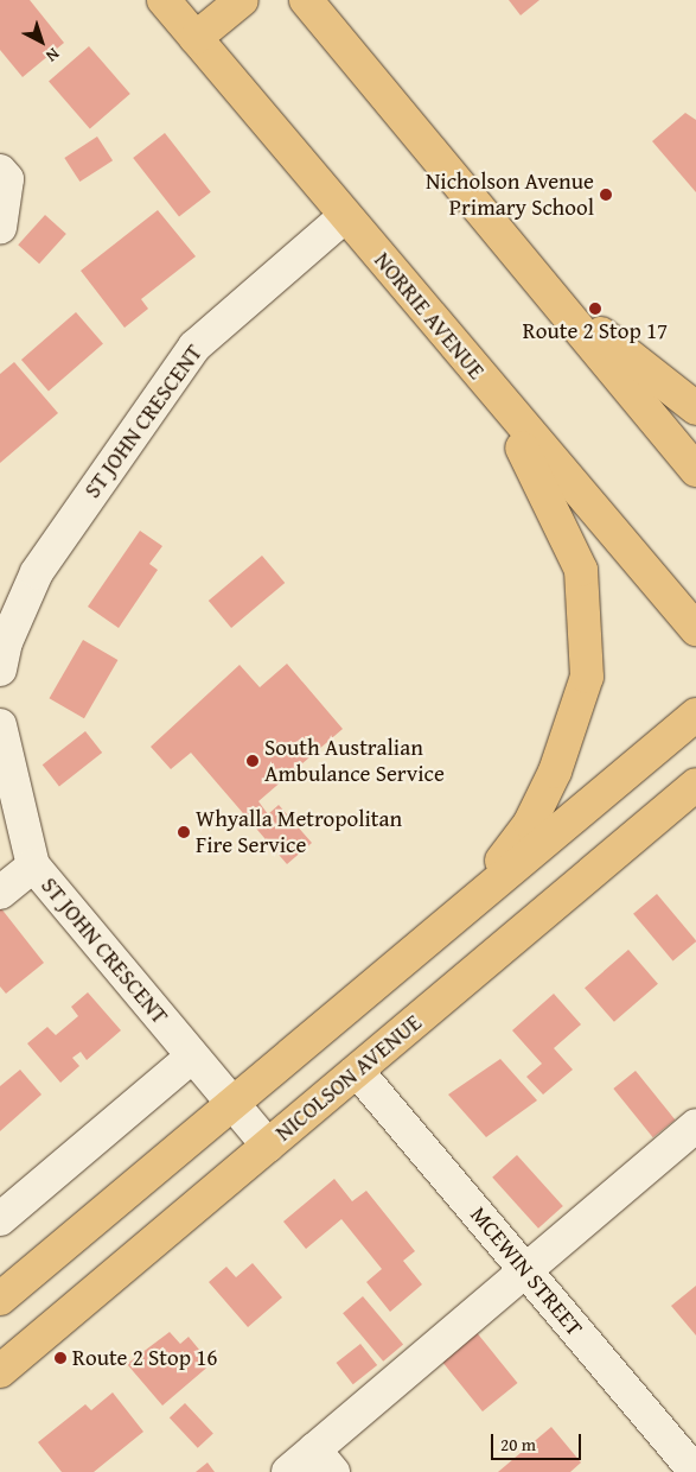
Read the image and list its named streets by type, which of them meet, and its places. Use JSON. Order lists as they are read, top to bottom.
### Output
{
  "streets": {
    "main road": ["NORRIE AVENUE", "NICOLSON AVENUE"],
    "street": ["ST JOHN CRESCENT", "MCEWIN STREET"]
  },
  "crossings": [
    ["NORRIE AVENUE", "ST JOHN CRESCENT"],
    ["ST JOHN CRESCENT", "NICOLSON AVENUE"],
    ["NICOLSON AVENUE", "MCEWIN STREET"]
  ],
  "places": [
    "Nicholson Avenue Primary School",
    "Route 2 Stop 17",
    "South Australian Ambulance Service",
    "Whyalla Metropolitan Fire Service",
    "Route 2 Stop 16"
  ],
  "scale_bar": "20 m",
  "north": "bottom right"
}
